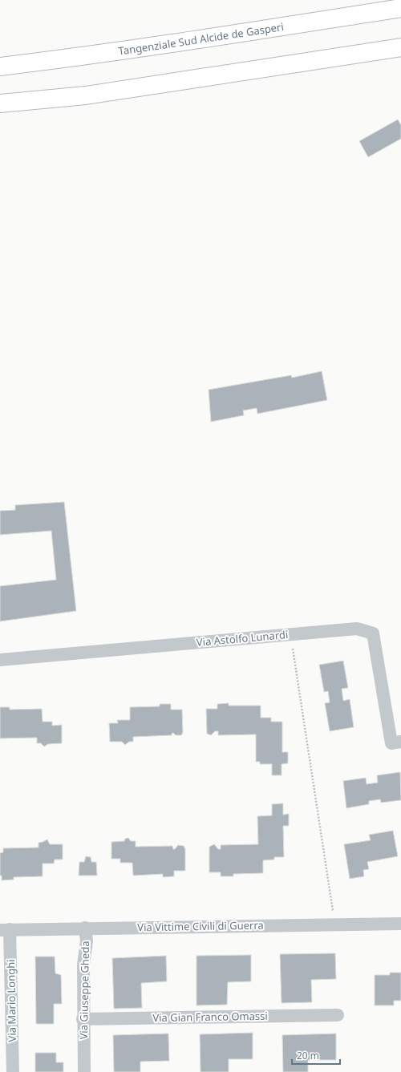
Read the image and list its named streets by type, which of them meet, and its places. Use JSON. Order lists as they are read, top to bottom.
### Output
{
  "streets": {
    "highway": ["Tangenziale Sud Alcide de Gasperi"],
    "street": [
      "Via Astolfo Lunardi",
      "Via Vittime Civili di Guerra",
      "Via Giuseppe Gheda",
      "Via Mario Longhi",
      "Via Gian Franco Omassi"
    ]
  },
  "crossings": [
    ["Via Vittime Civili di Guerra", "Via Giuseppe Gheda"],
    ["Via Vittime Civili di Guerra", "Via Mario Longhi"],
    ["Via Giuseppe Gheda", "Via Gian Franco Omassi"]
  ],
  "scale_bar": "20 m"
}
